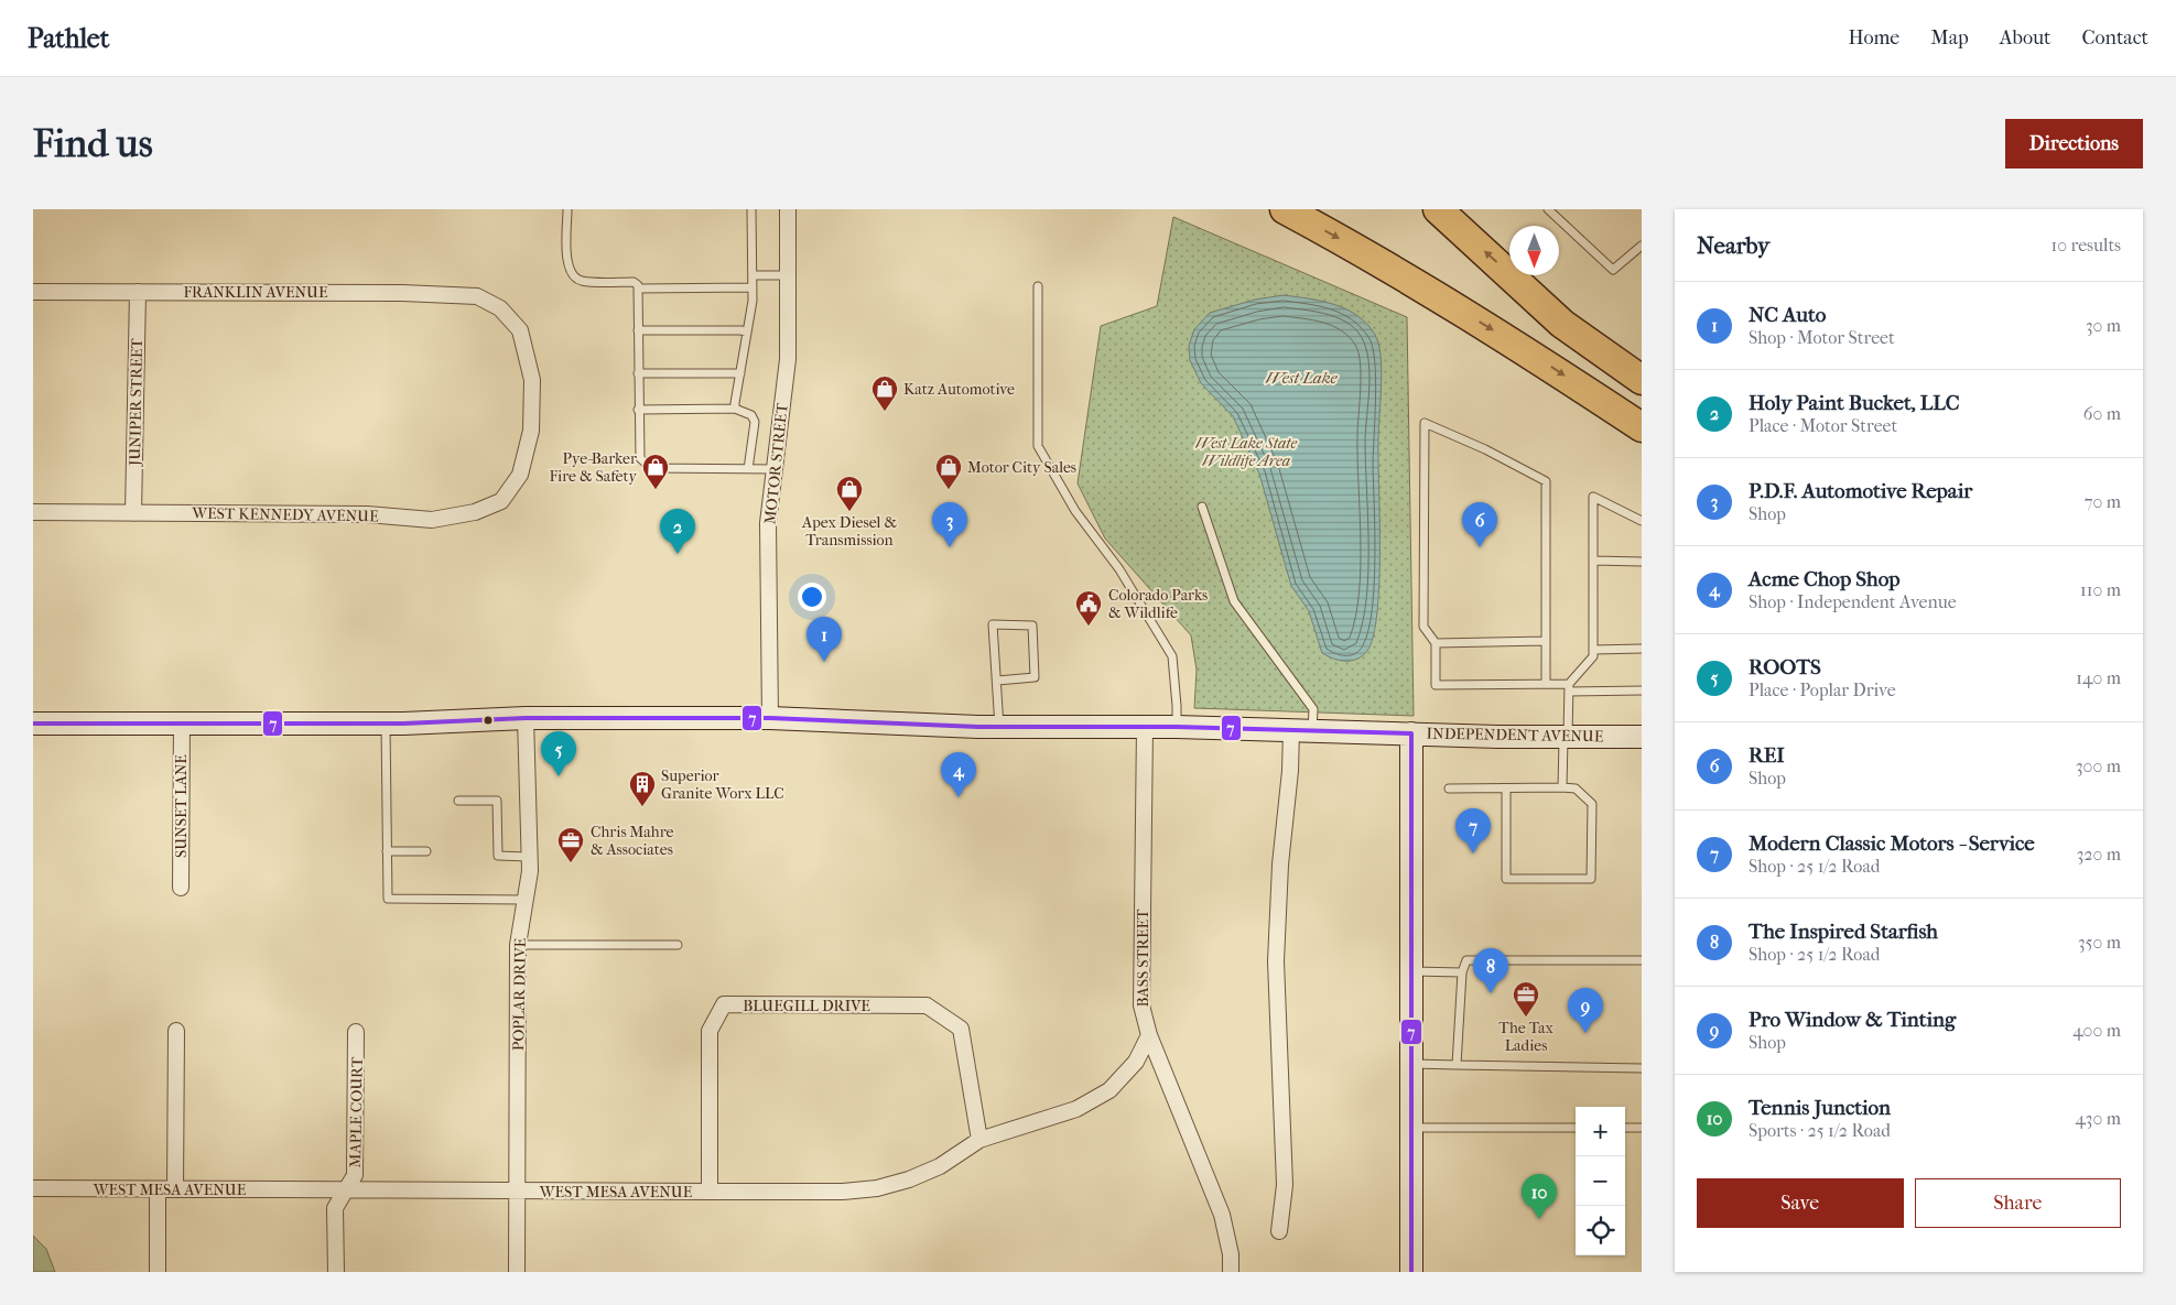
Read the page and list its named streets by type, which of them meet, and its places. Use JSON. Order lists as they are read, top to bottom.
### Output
{
  "streets": {
    "street": [
      "FRANKLIN AVENUE",
      "JUNIPER STREET",
      "MOTOR STREET",
      "WEST KENNEDY AVENUE",
      "INDEPENDENT AVENUE",
      "SUNSET LANE",
      "BASS STREET",
      "POPLAR DRIVE",
      "BLUEGILL DRIVE",
      "MAPLE COURT",
      "WEST MESA AVENUE"
    ]
  },
  "crossings": [
    ["FRANKLIN AVENUE", "JUNIPER STREET"],
    ["FRANKLIN AVENUE", "WEST KENNEDY AVENUE"],
    ["JUNIPER STREET", "WEST KENNEDY AVENUE"],
    ["MOTOR STREET", "INDEPENDENT AVENUE"],
    ["INDEPENDENT AVENUE", "SUNSET LANE"],
    ["INDEPENDENT AVENUE", "BASS STREET"],
    ["INDEPENDENT AVENUE", "POPLAR DRIVE"],
    ["BASS STREET", "WEST MESA AVENUE"],
    ["POPLAR DRIVE", "WEST MESA AVENUE"],
    ["BLUEGILL DRIVE", "WEST MESA AVENUE"],
    ["MAPLE COURT", "WEST MESA AVENUE"]
  ],
  "water": ["West Lake"],
  "parks": ["West Lake State Wildlife Area"],
  "places": {
    "shop": [
      "Katz Automotive",
      "Pye-Barker Fire & Safety",
      "Motor City Sales",
      "Apex Diesel & Transmission"
    ],
    "public building": ["Colorado Parks & Wildlife"],
    "building": ["Superior Granite Worx LLC"],
    "office": ["Chris Mahre & Associates", "The Tax Ladies"]
  },
  "lines": ["transit line 7"],
  "north": "bottom",
  "page": {
    "header": "Pathlet",
    "nav": [
      "Home",
      "Map",
      "About",
      "Contact"
    ],
    "buttons": [
      "Directions",
      ["Save", "Share"]
    ],
    "title": "Find us",
    "heading": ["Nearby", "10 results"],
    "list": [
      {
        "mark": "1",
        "name": "NC Auto",
        "note": "Shop · Motor Street",
        "value": "30 m"
      },
      {
        "mark": "2",
        "name": "Holy Paint Bucket, LLC",
        "note": "Place · Motor Street",
        "value": "60 m"
      },
      {
        "mark": "3",
        "name": "P.D.F. Automotive Repair",
        "note": "Shop",
        "value": "70 m"
      },
      {
        "mark": "4",
        "name": "Acme Chop Shop",
        "note": "Shop · Independent Avenue",
        "value": "110 m"
      },
      {
        "mark": "5",
        "name": "ROOTS",
        "note": "Place · Poplar Drive",
        "value": "140 m"
      },
      {
        "mark": "6",
        "name": "REI",
        "note": "Shop",
        "value": "300 m"
      },
      {
        "mark": "7",
        "name": "Modern Classic Motors - Service",
        "note": "Shop · 25 1/2 Road",
        "value": "320 m"
      },
      {
        "mark": "8",
        "name": "The Inspired Starfish",
        "note": "Shop · 25 1/2 Road",
        "value": "350 m"
      },
      {
        "mark": "9",
        "name": "Pro Window & Tinting",
        "note": "Shop",
        "value": "400 m"
      },
      {
        "mark": "10",
        "name": "Tennis Junction",
        "note": "Sports · 25 1/2 Road",
        "value": "430 m"
      }
    ],
    "pins": [
      "3",
      "6",
      "2",
      "1",
      "5",
      "4",
      "7",
      "8",
      "9",
      "10"
    ],
    "map_buttons": ["+", "−"]
  }
}
